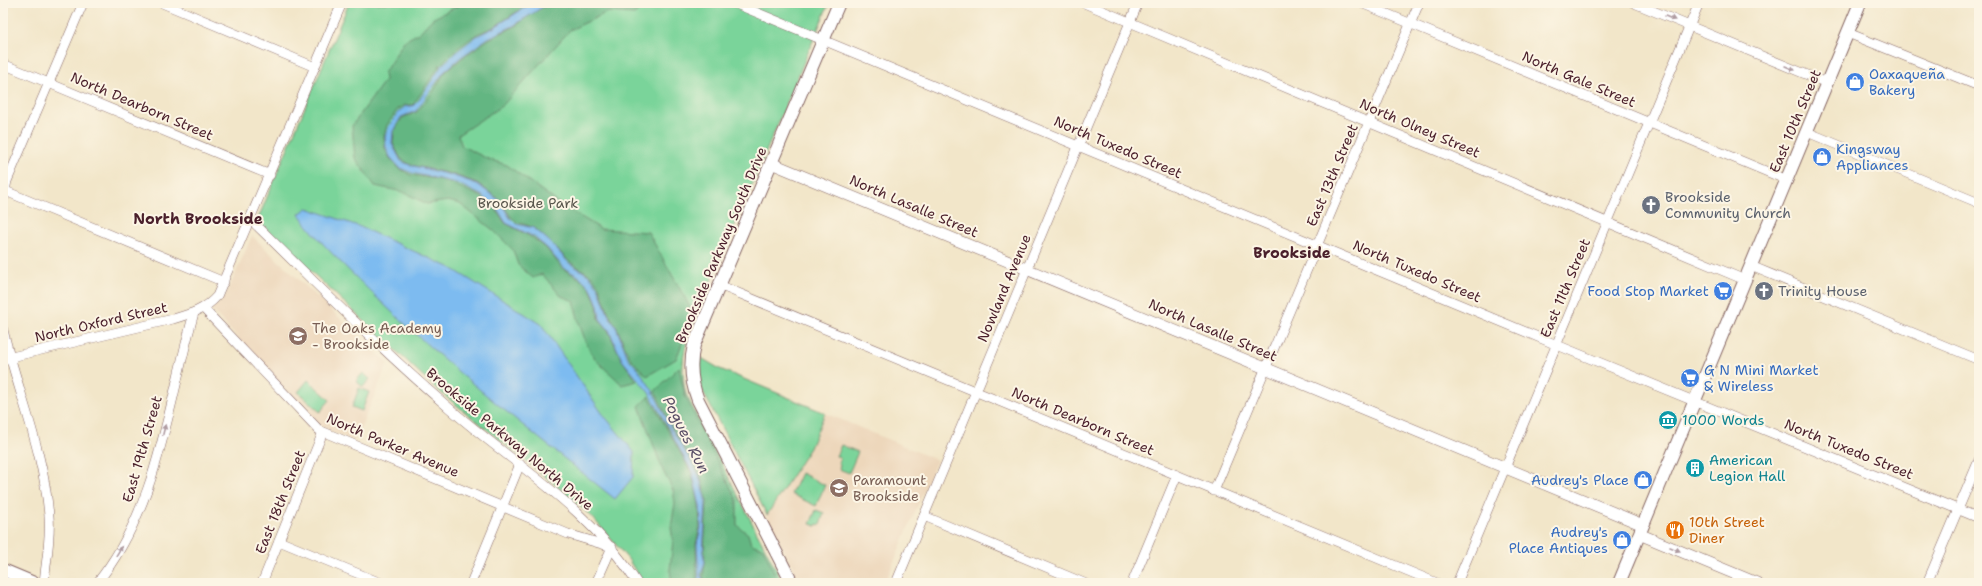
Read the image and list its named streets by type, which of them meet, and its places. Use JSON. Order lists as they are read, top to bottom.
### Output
{
  "streets": {
    "main road": ["East 10th Street", "Brookside Parkway South Drive"],
    "street": [
      "North Gale Street",
      "North Dearborn Street",
      "North Olney Street",
      "North Tuxedo Street",
      "East 13th Street",
      "North Lasalle Street",
      "Nowland Avenue",
      "East 11th Street",
      "North Oxford Street",
      "Brookside Parkway North Drive",
      "North Parker Avenue",
      "East 19th Street",
      "East 18th Street"
    ]
  },
  "crossings": [
    ["North Gale Street", "East 10th Street"],
    ["North Gale Street", "East 13th Street"],
    ["North Gale Street", "East 11th Street"],
    ["North Dearborn Street", "East 13th Street"],
    ["North Dearborn Street", "Brookside Parkway South Drive"],
    ["North Dearborn Street", "Nowland Avenue"],
    ["East 10th Street", "North Olney Street"],
    ["East 10th Street", "North Tuxedo Street"],
    ["East 10th Street", "North Lasalle Street"],
    ["North Olney Street", "East 13th Street"],
    ["North Olney Street", "Nowland Avenue"],
    ["North Olney Street", "East 11th Street"],
    ["North Tuxedo Street", "East 13th Street"],
    ["North Tuxedo Street", "Brookside Parkway South Drive"],
    ["North Tuxedo Street", "Nowland Avenue"],
    ["North Tuxedo Street", "East 11th Street"],
    ["East 13th Street", "North Lasalle Street"],
    ["North Lasalle Street", "Brookside Parkway South Drive"],
    ["North Lasalle Street", "Nowland Avenue"],
    ["North Lasalle Street", "East 11th Street"],
    ["North Oxford Street", "North Parker Avenue"],
    ["North Oxford Street", "East 19th Street"],
    ["Brookside Parkway North Drive", "North Parker Avenue"],
    ["North Parker Avenue", "East 18th Street"]
  ],
  "one_way": ["East 19th Street"],
  "districts": ["North Brookside", "Brookside"],
  "water": ["Pogues Run"],
  "parks": ["Brookside Park"],
  "places": {
    "shop": [
      "Oaxaqueña Bakery",
      "Kingsway Appliances",
      "Audrey's Place",
      "Audrey's Place Antiques"
    ],
    "church": ["Brookside Community Church", "Trinity House"],
    "supermarket": ["Food Stop Market", "G N Mini Market & Wireless"],
    "school or university": ["The Oaks Academy - Brookside", "Paramount Brookside"],
    "museum": ["1000 Words"],
    "building": ["American Legion Hall"],
    "restaurant": ["10th Street Diner"]
  }
}
